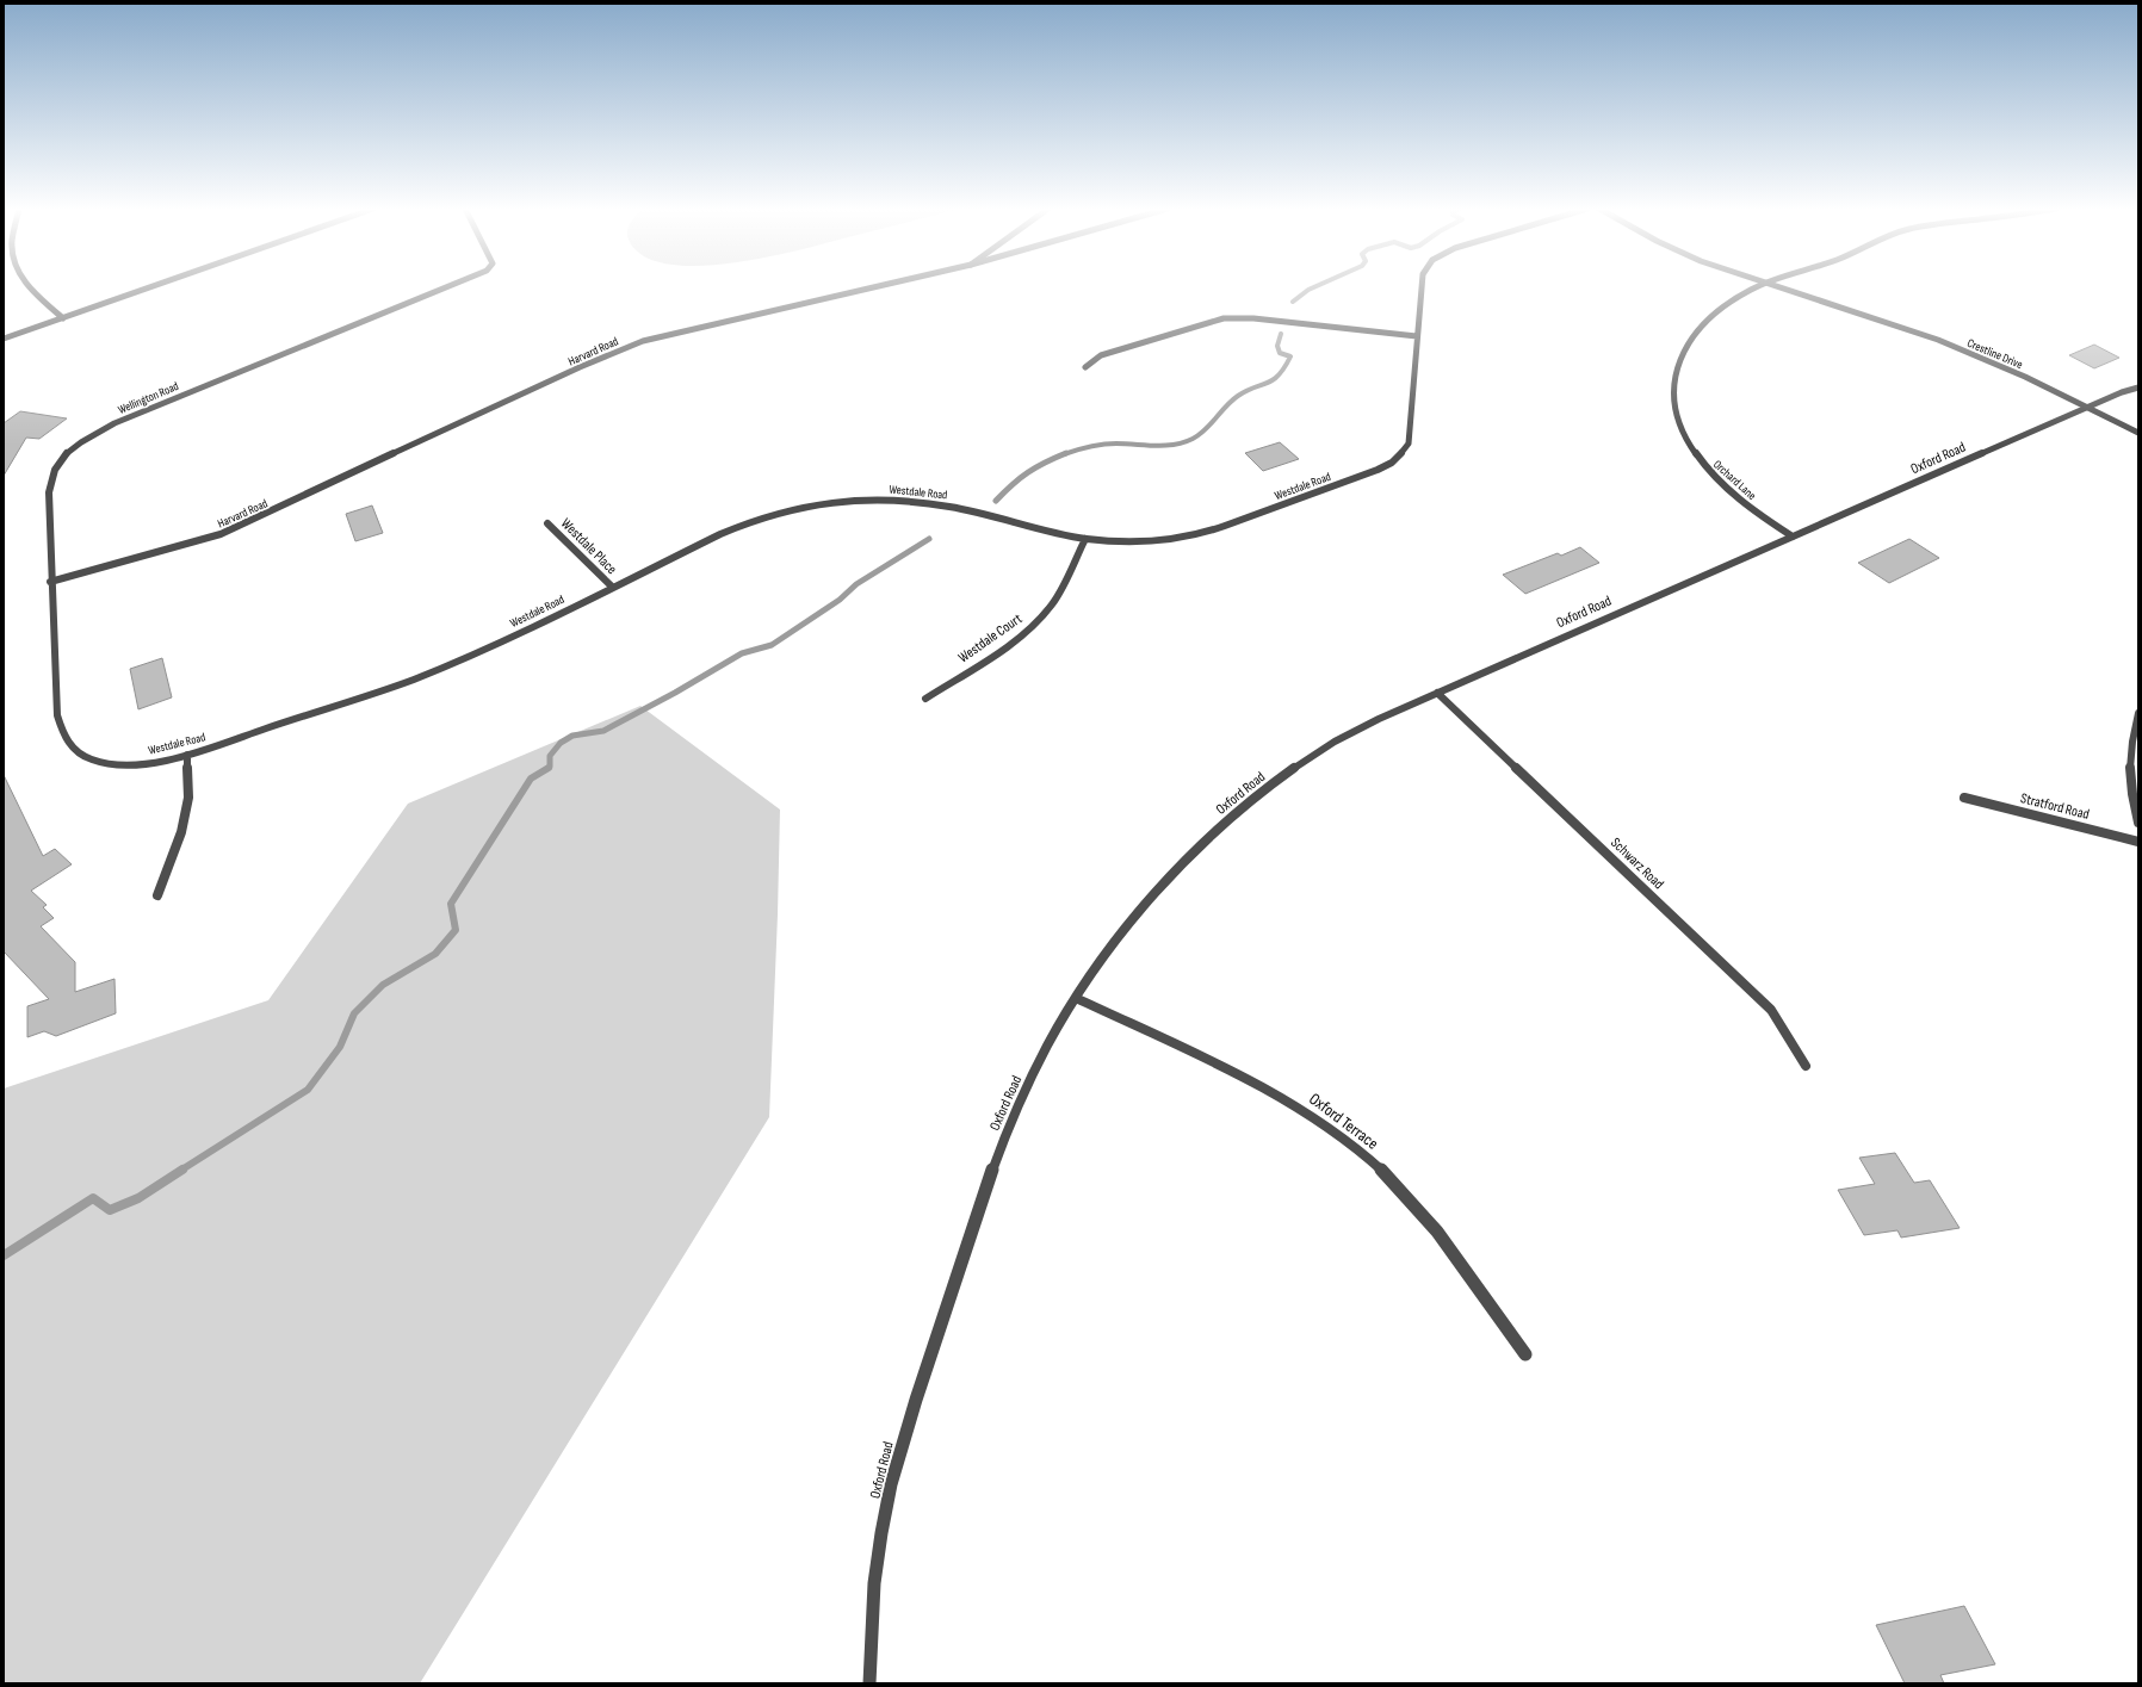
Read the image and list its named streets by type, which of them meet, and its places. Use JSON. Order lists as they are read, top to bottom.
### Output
{
  "streets": {
    "street": [
      "Harvard Road",
      "Crestline Drive",
      "Wellington Road",
      "Oxford Road",
      "Orchard Lane",
      "Westdale Road",
      "Westdale Place",
      "Westdale Court",
      "Stratford Road",
      "Schwarz Road",
      "Oxford Terrace"
    ]
  },
  "crossings": [
    ["Harvard Road", "Wellington Road"],
    ["Crestline Drive", "Oxford Road"],
    ["Wellington Road", "Westdale Road"],
    ["Oxford Road", "Orchard Lane"],
    ["Oxford Road", "Schwarz Road"],
    ["Oxford Road", "Oxford Terrace"],
    ["Westdale Road", "Westdale Place"],
    ["Westdale Road", "Westdale Court"]
  ]
}
